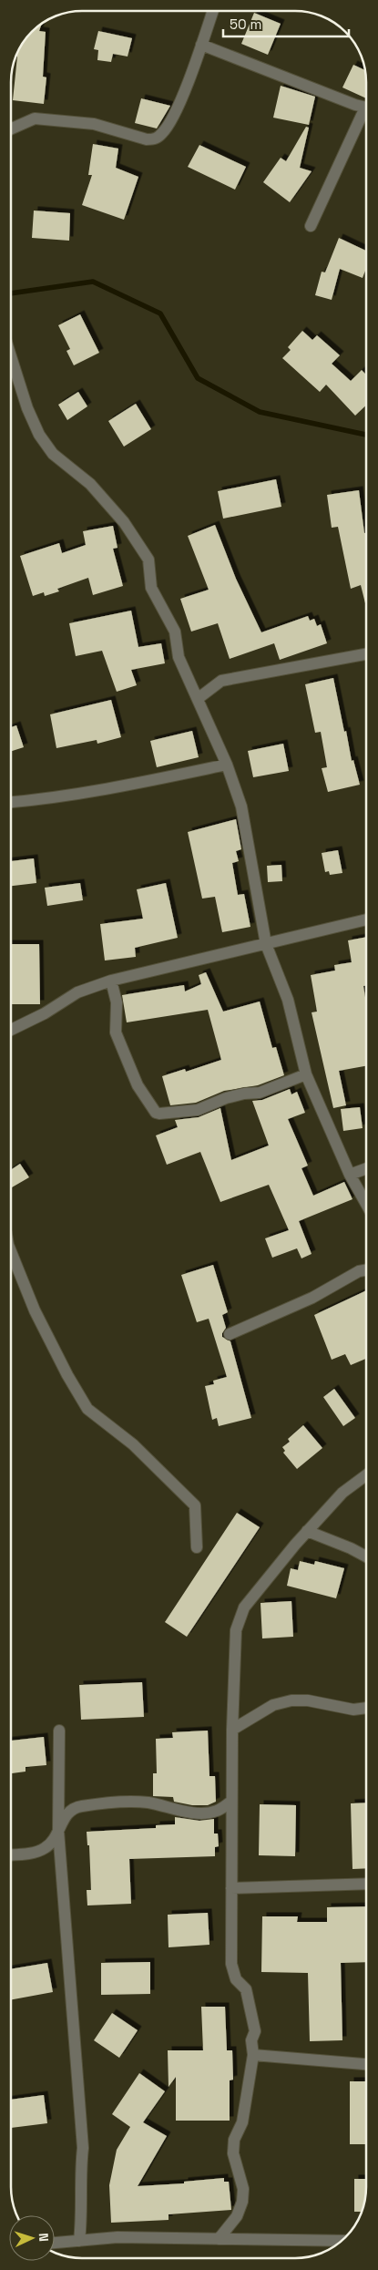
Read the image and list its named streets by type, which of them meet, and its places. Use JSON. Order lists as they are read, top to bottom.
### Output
{
  "scale_bar": "50 m",
  "north": "right"
}
